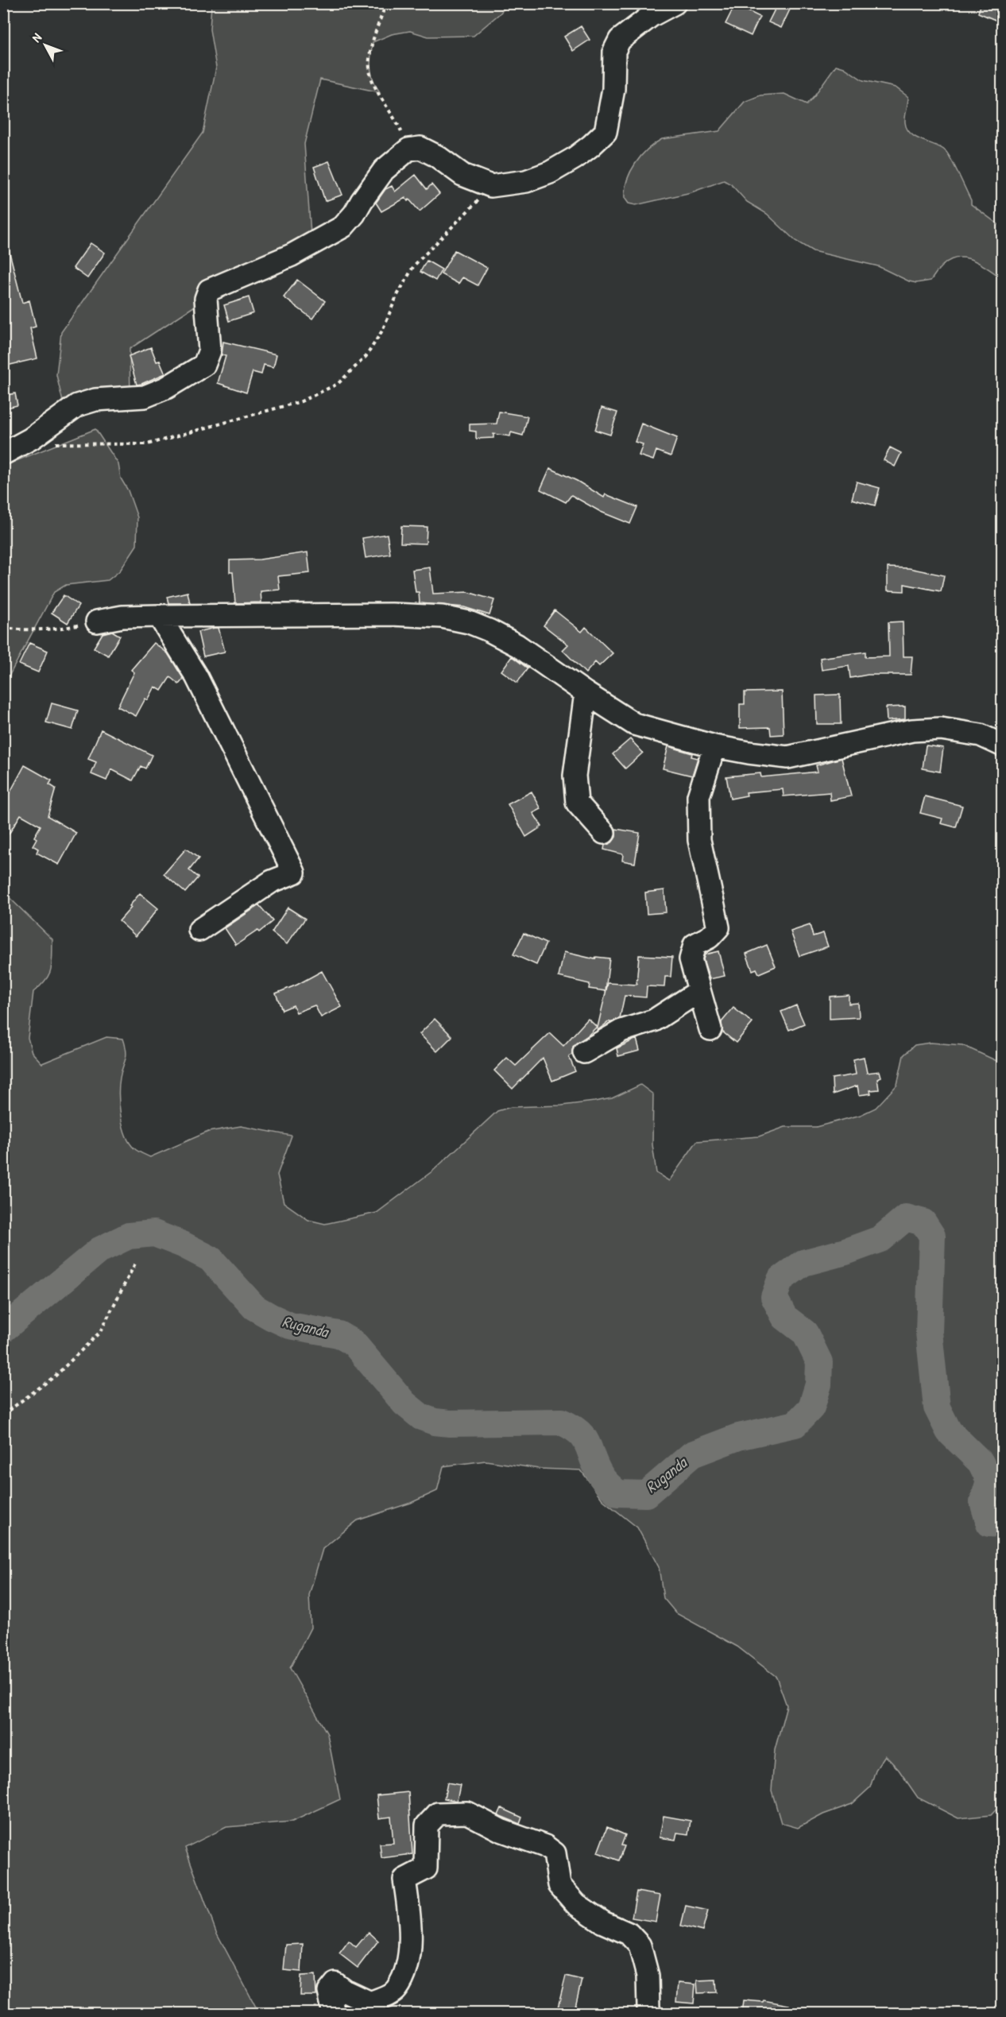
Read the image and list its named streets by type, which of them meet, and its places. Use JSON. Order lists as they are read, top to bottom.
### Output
{
  "water": ["Ruganda"],
  "north": "top left"
}
